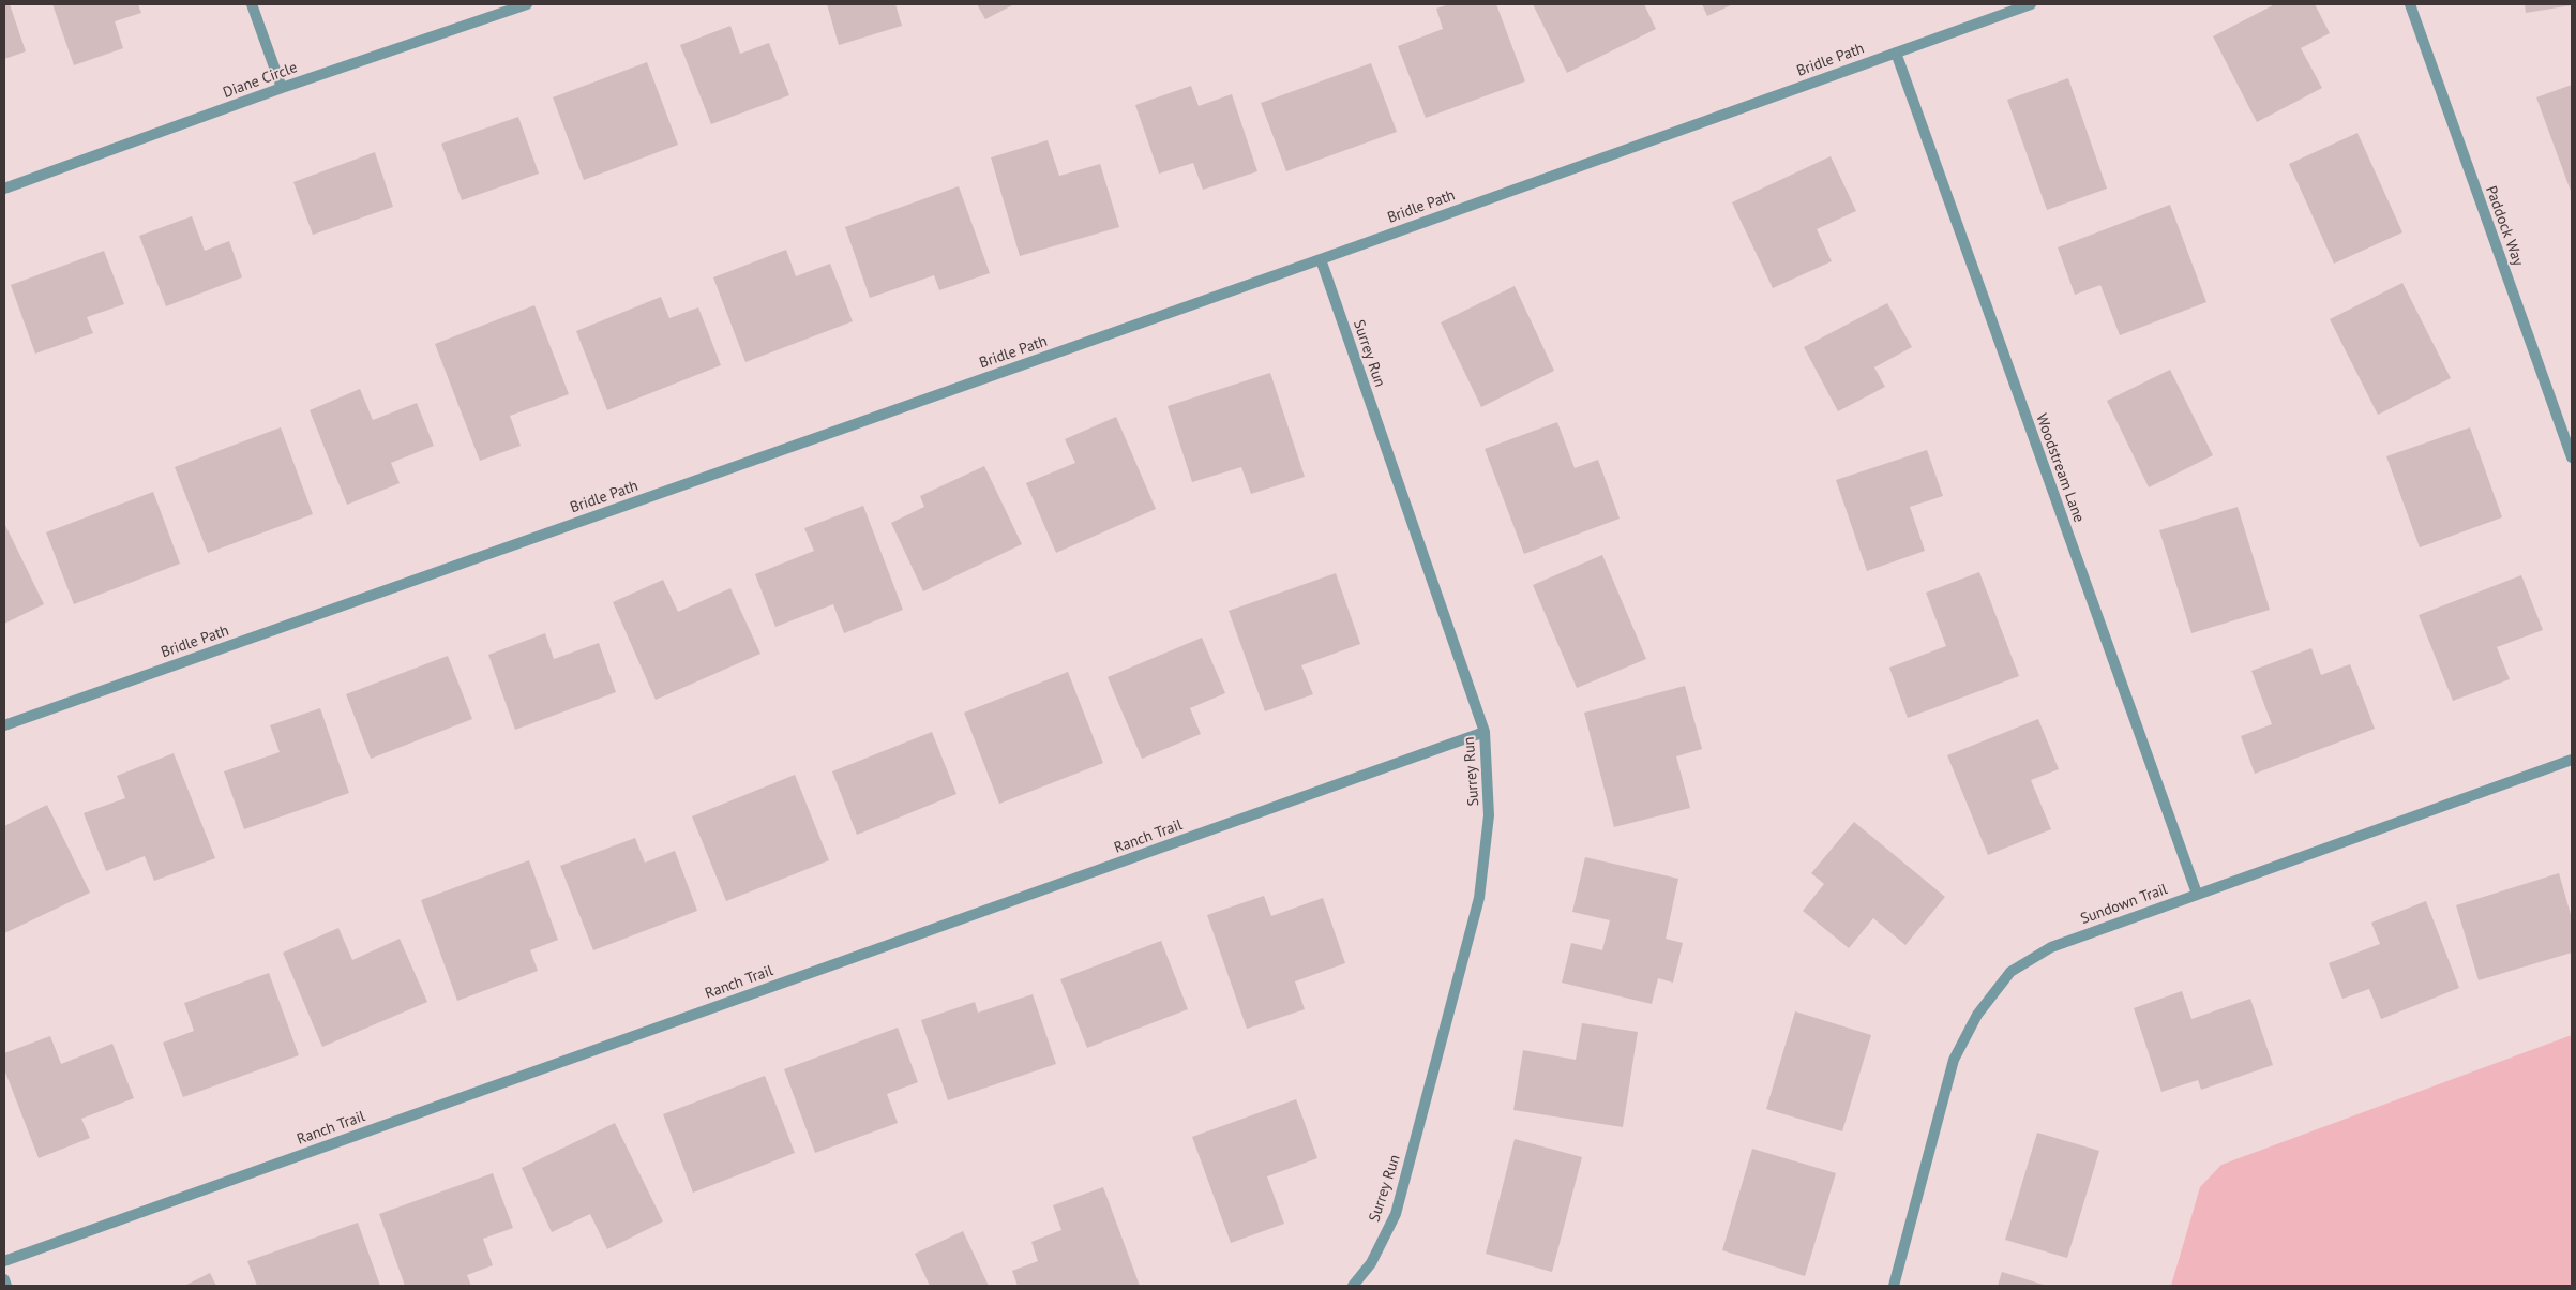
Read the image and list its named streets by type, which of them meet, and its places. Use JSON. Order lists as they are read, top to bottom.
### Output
{
  "streets": {
    "street": [
      "Bridle Path",
      "Diane Circle",
      "Paddock Way",
      "Surrey Run",
      "Woodstream Lane",
      "Ranch Trail",
      "Sundown Trail"
    ]
  },
  "crossings": [
    ["Bridle Path", "Surrey Run"],
    ["Bridle Path", "Woodstream Lane"],
    ["Surrey Run", "Ranch Trail"],
    ["Woodstream Lane", "Sundown Trail"]
  ]
}
